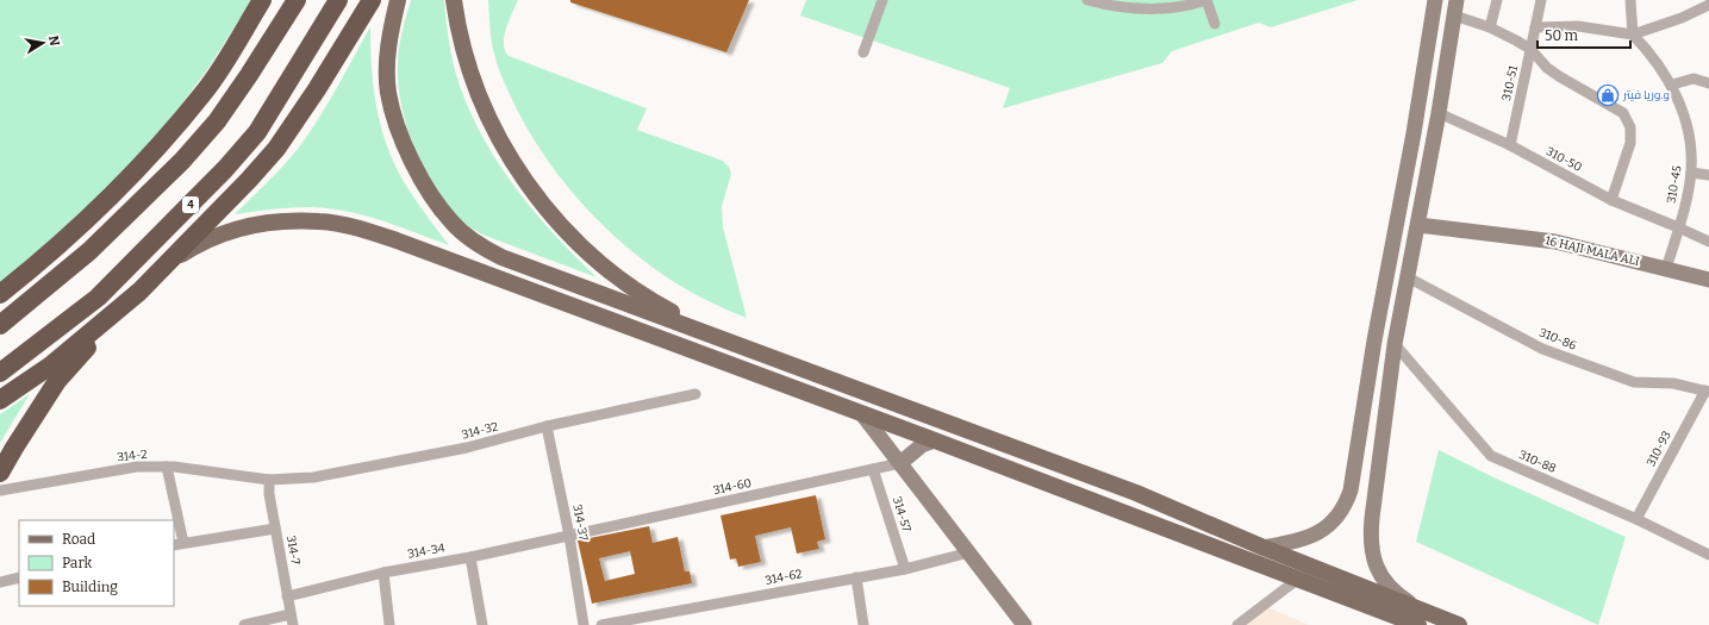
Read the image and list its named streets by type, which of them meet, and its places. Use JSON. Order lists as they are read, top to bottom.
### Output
{
  "streets": {
    "highway": ["4"],
    "main road": ["16 HAJI MALA ALI"],
    "street": [
      "310-51",
      "310-50",
      "310-45",
      "310-86",
      "314-32",
      "310-93",
      "314-2",
      "310-88",
      "314-60",
      "314-57",
      "314-37",
      "314-7",
      "314-34",
      "314-62"
    ]
  },
  "crossings": [
    ["310-51", "310-50"],
    ["310-50", "310-45"],
    ["310-45", "16 HAJI MALA ALI"],
    ["310-86", "310-93"],
    ["314-32", "314-2"],
    ["314-32", "314-37"],
    ["314-32", "314-7"],
    ["310-93", "310-88"],
    ["314-2", "314-7"],
    ["314-60", "314-57"],
    ["314-60", "314-37"],
    ["314-60", "314-34"],
    ["314-57", "314-62"],
    ["314-37", "314-34"],
    ["314-7", "314-34"]
  ],
  "places": {
    "shop": ["و.وريا فيتر"]
  },
  "legend": ["Road", "Park", "Building"],
  "scale_bar": "50 m",
  "north": "right"
}
